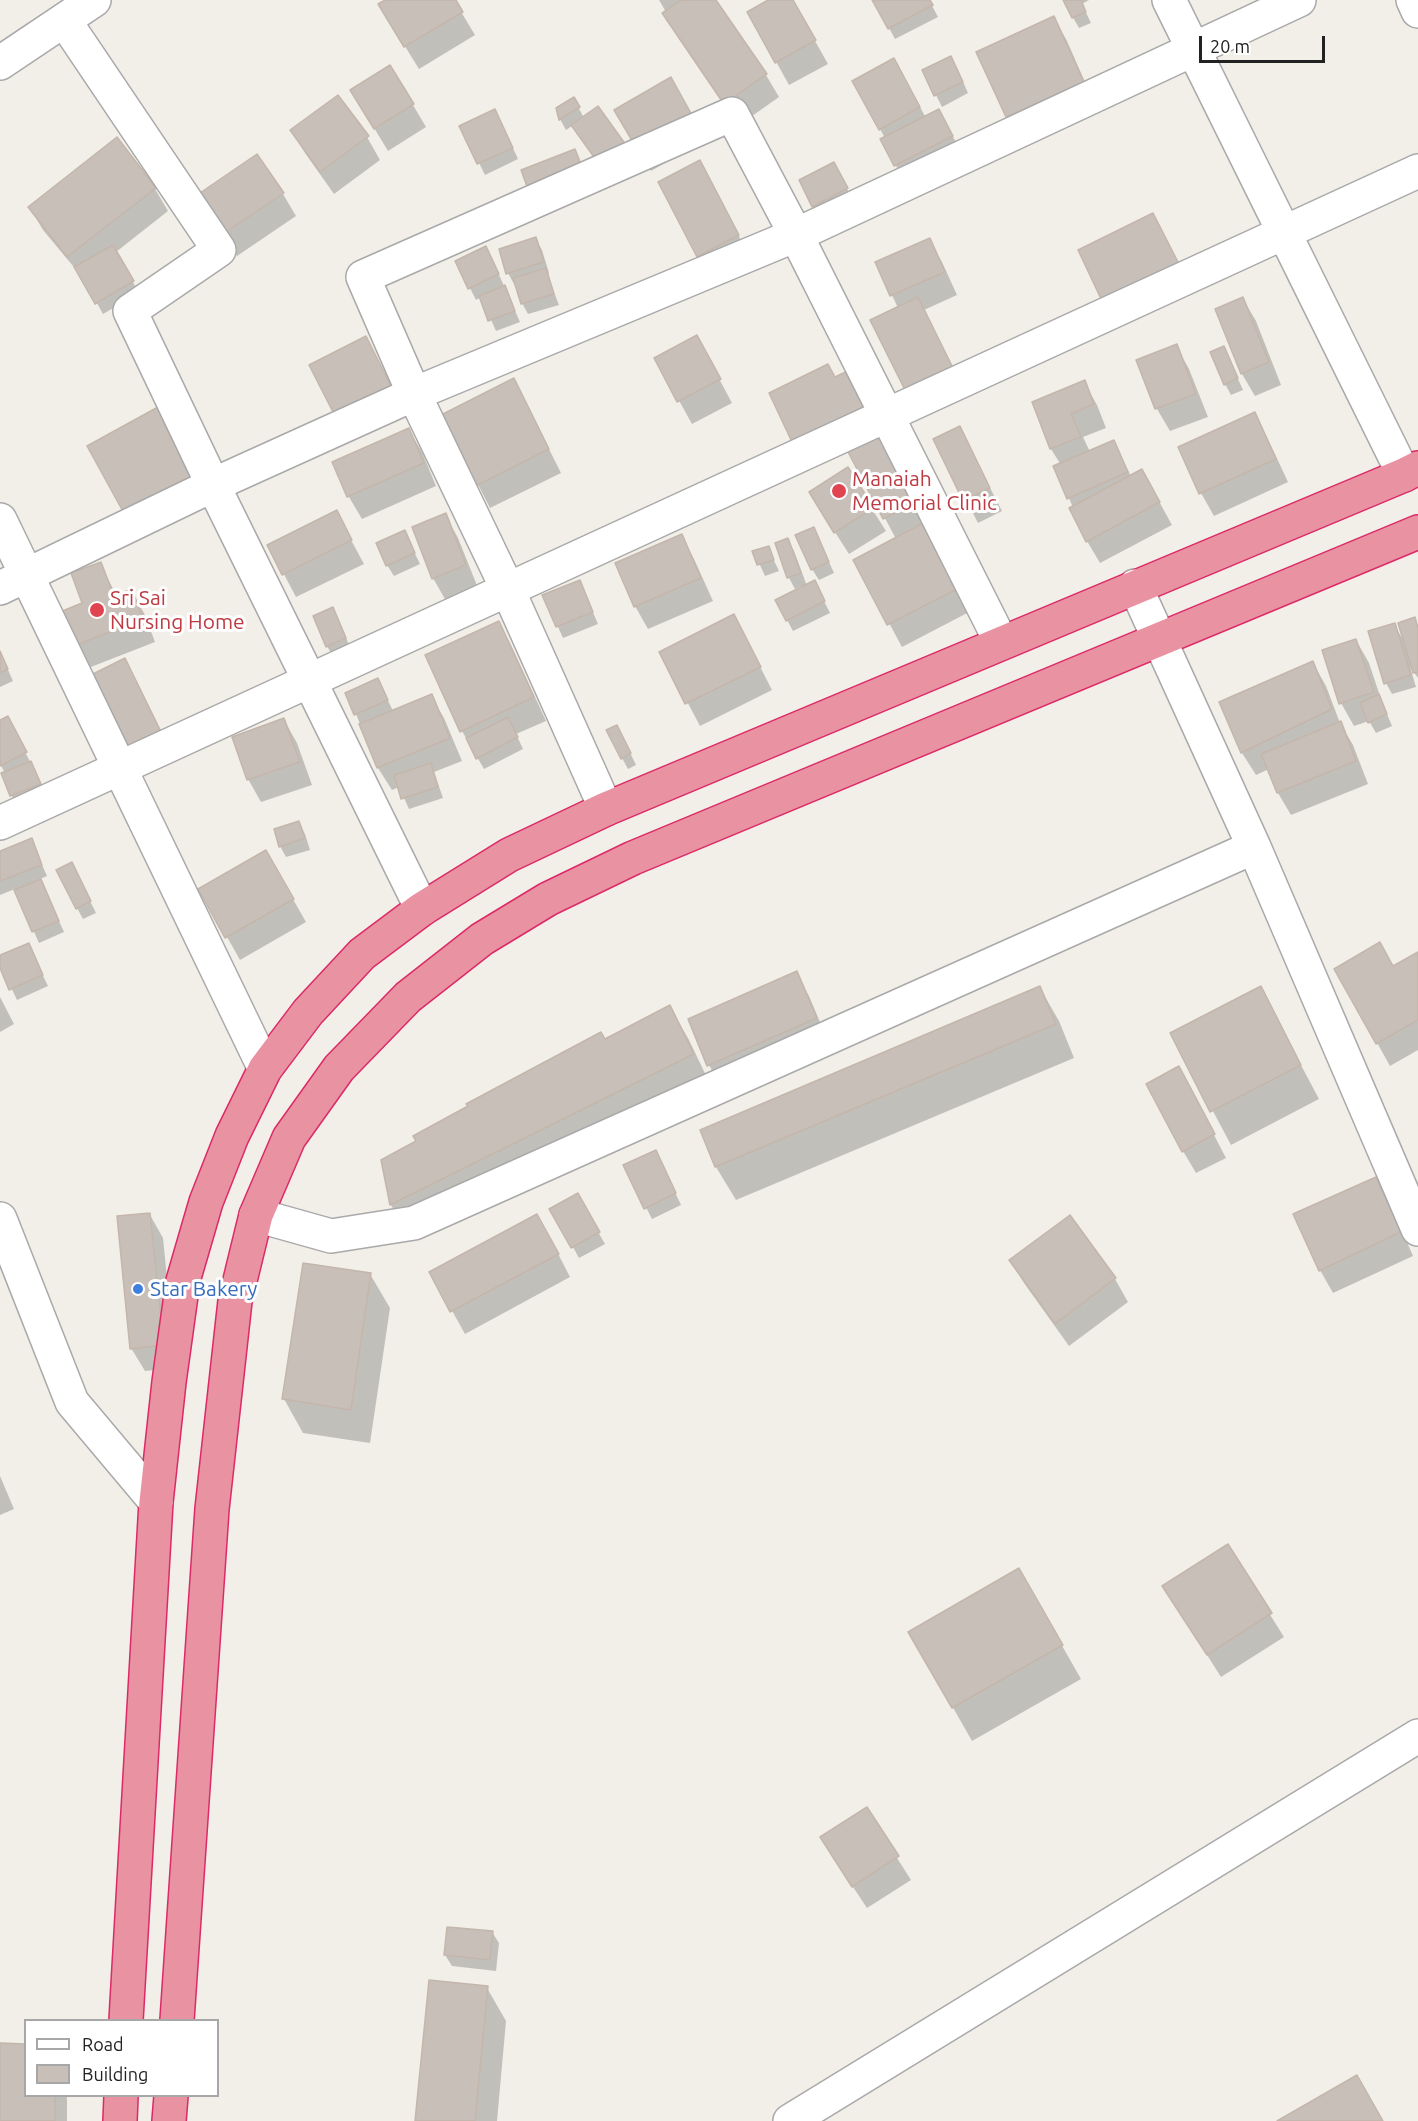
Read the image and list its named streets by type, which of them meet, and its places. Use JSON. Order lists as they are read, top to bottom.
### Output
{
  "places": ["Manaiah Memorial Clinic", "Sri Sai Nursing Home", "Star Bakery"],
  "legend": ["Road", "Building"],
  "scale_bar": "20 m"
}
